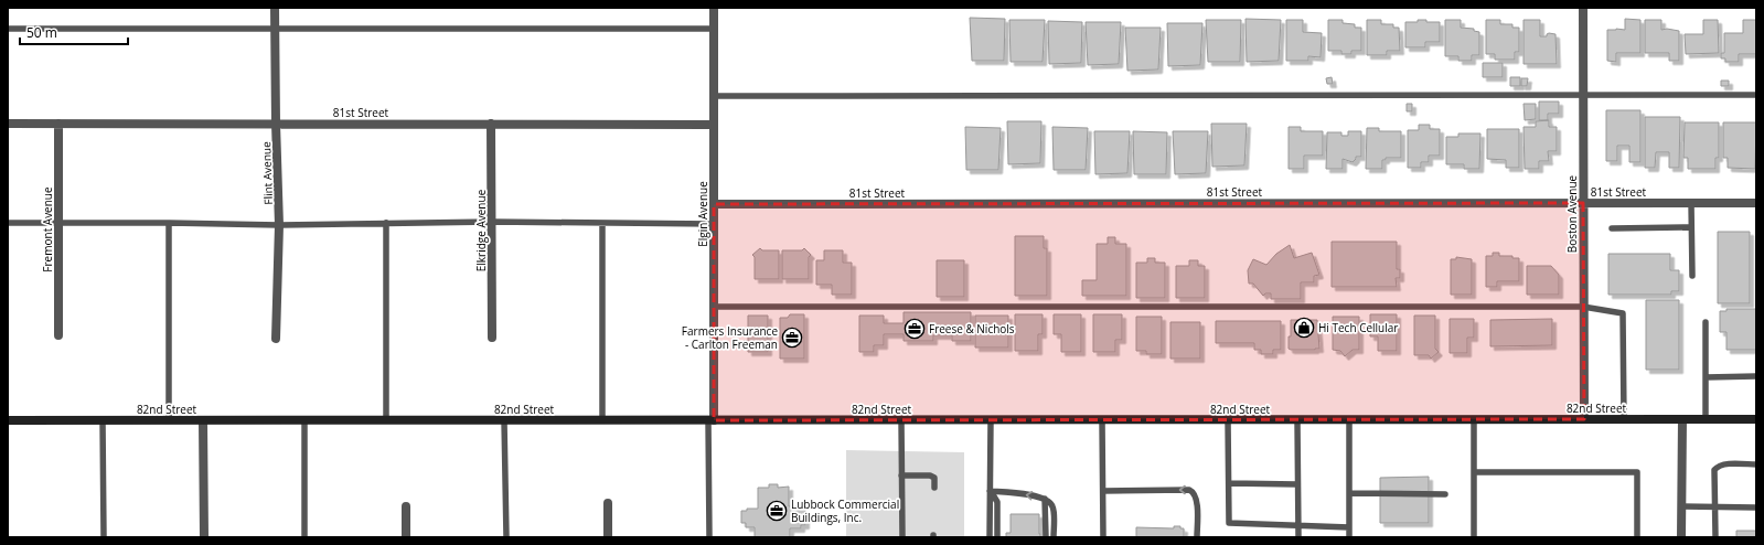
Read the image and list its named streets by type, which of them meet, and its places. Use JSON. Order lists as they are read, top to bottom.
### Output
{
  "streets": {
    "main road": ["82nd Street"],
    "street": [
      "81st Street",
      "Flint Avenue",
      "Elgin Avenue",
      "Boston Avenue",
      "Fremont Avenue",
      "Elkridge Avenue"
    ]
  },
  "crossings": [
    ["81st Street", "Flint Avenue"],
    ["81st Street", "Elgin Avenue"],
    ["81st Street", "Boston Avenue"],
    ["81st Street", "Fremont Avenue"],
    ["81st Street", "Elkridge Avenue"],
    ["Elgin Avenue", "82nd Street"],
    ["Boston Avenue", "82nd Street"]
  ],
  "places": {
    "shop": ["Hi Tech Cellular"],
    "office": ["Freese & Nichols", "Farmers Insurance - Carlton Freeman", "Lubbock Commercial Buildings, Inc."]
  },
  "scale_bar": "50 m"
}
